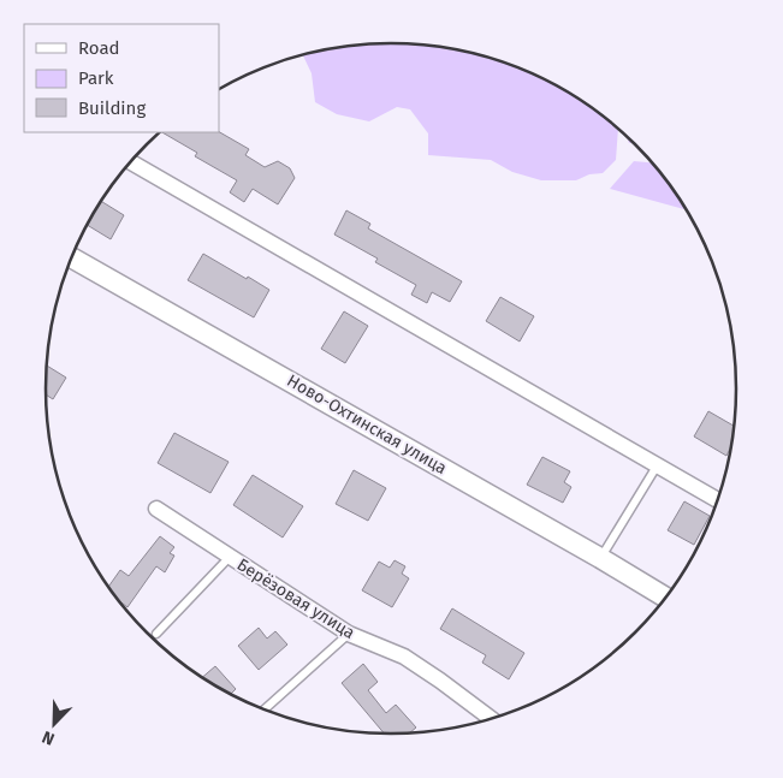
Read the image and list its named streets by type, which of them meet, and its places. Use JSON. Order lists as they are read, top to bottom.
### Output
{
  "streets": {
    "street": ["Ново-Охтинская улица", "Берёзовая улица"]
  },
  "legend": ["Road", "Park", "Building"],
  "north": "bottom left"
}
